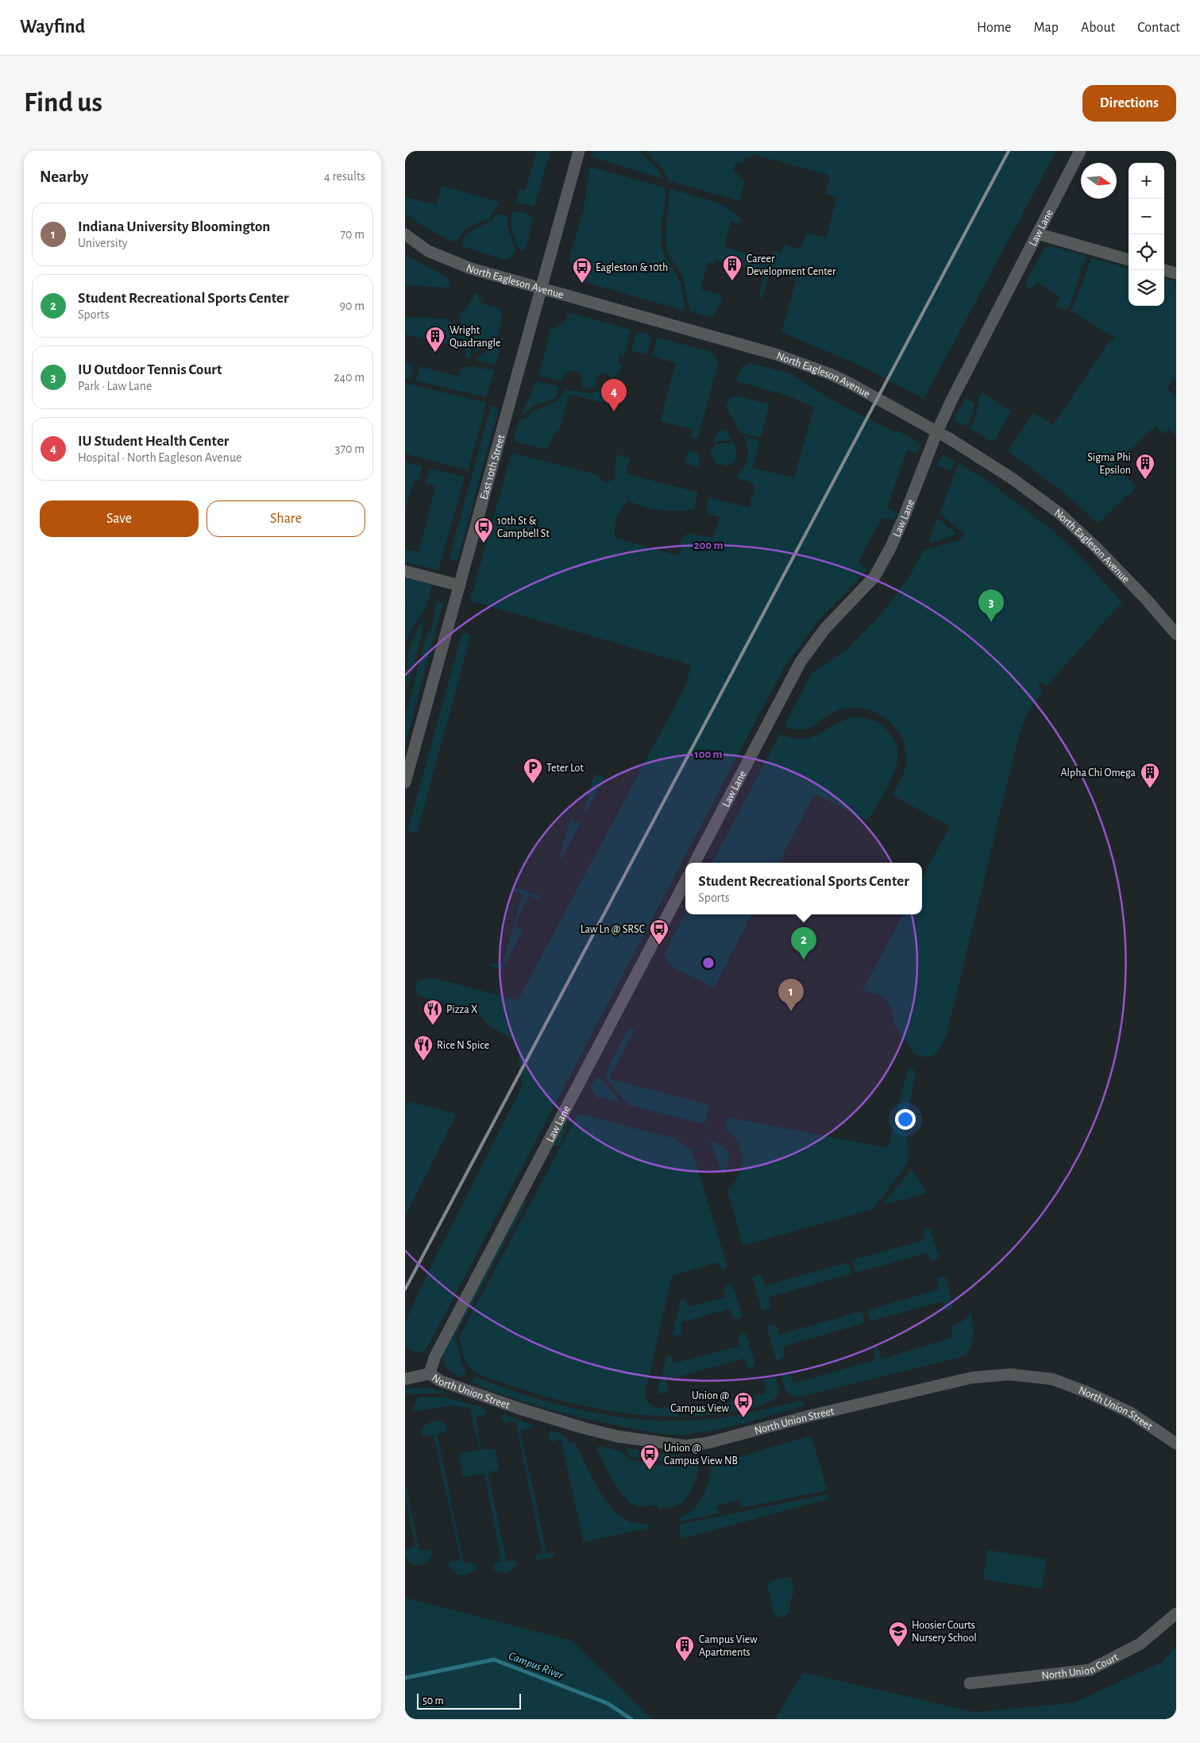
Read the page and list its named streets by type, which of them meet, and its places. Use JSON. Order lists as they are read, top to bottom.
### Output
{
  "streets": {
    "street": [
      "Law Lane",
      "North Eagleson Avenue",
      "East 10th Street",
      "North Union Street",
      "North Union Court"
    ]
  },
  "crossings": [
    ["Law Lane", "North Eagleson Avenue"],
    ["Law Lane", "North Union Street"],
    ["North Eagleson Avenue", "East 10th Street"]
  ],
  "water": ["Campus River"],
  "places": {
    "building": [
      "Career Development Center",
      "Wright Quadrangle",
      "Sigma Phi Epsilon",
      "Alpha Chi Omega",
      "Campus View Apartments"
    ],
    "bus stop": [
      "Eagleston & 10th",
      "10th St & Campbell St",
      "Law Ln @ SRSC",
      "Union @ Campus View",
      "Union @ Campus View NB"
    ],
    "parking": ["Teter Lot"],
    "restaurant": ["Pizza X", "Rice N Spice"],
    "school or university": ["Hoosier Courts Nursery School"]
  },
  "scale_bar": "50 m",
  "north": "right",
  "page": {
    "header": "Wayfind",
    "nav": [
      "Home",
      "Map",
      "About",
      "Contact"
    ],
    "buttons": [
      "Directions",
      ["Save", "Share"]
    ],
    "title": "Find us",
    "heading": ["Nearby", "4 results"],
    "map_buttons": ["+", "−"],
    "list": [
      {
        "mark": "1",
        "name": "Indiana University Bloomington",
        "note": "University",
        "value": "70 m"
      },
      {
        "mark": "2",
        "name": "Student Recreational Sports Center",
        "note": "Sports",
        "value": "90 m"
      },
      {
        "mark": "3",
        "name": "IU Outdoor Tennis Court",
        "note": "Park · Law Lane",
        "value": "240 m"
      },
      {
        "mark": "4",
        "name": "IU Student Health Center",
        "note": "Hospital · North Eagleson Avenue",
        "value": "370 m"
      }
    ],
    "pins": [
      "4",
      "3",
      "2",
      "1"
    ],
    "popup": ["Student Recreational Sports Center", "Sports"],
    "scale": "50 m"
  },
  "rings": ["200 m", "100 m"]
}
